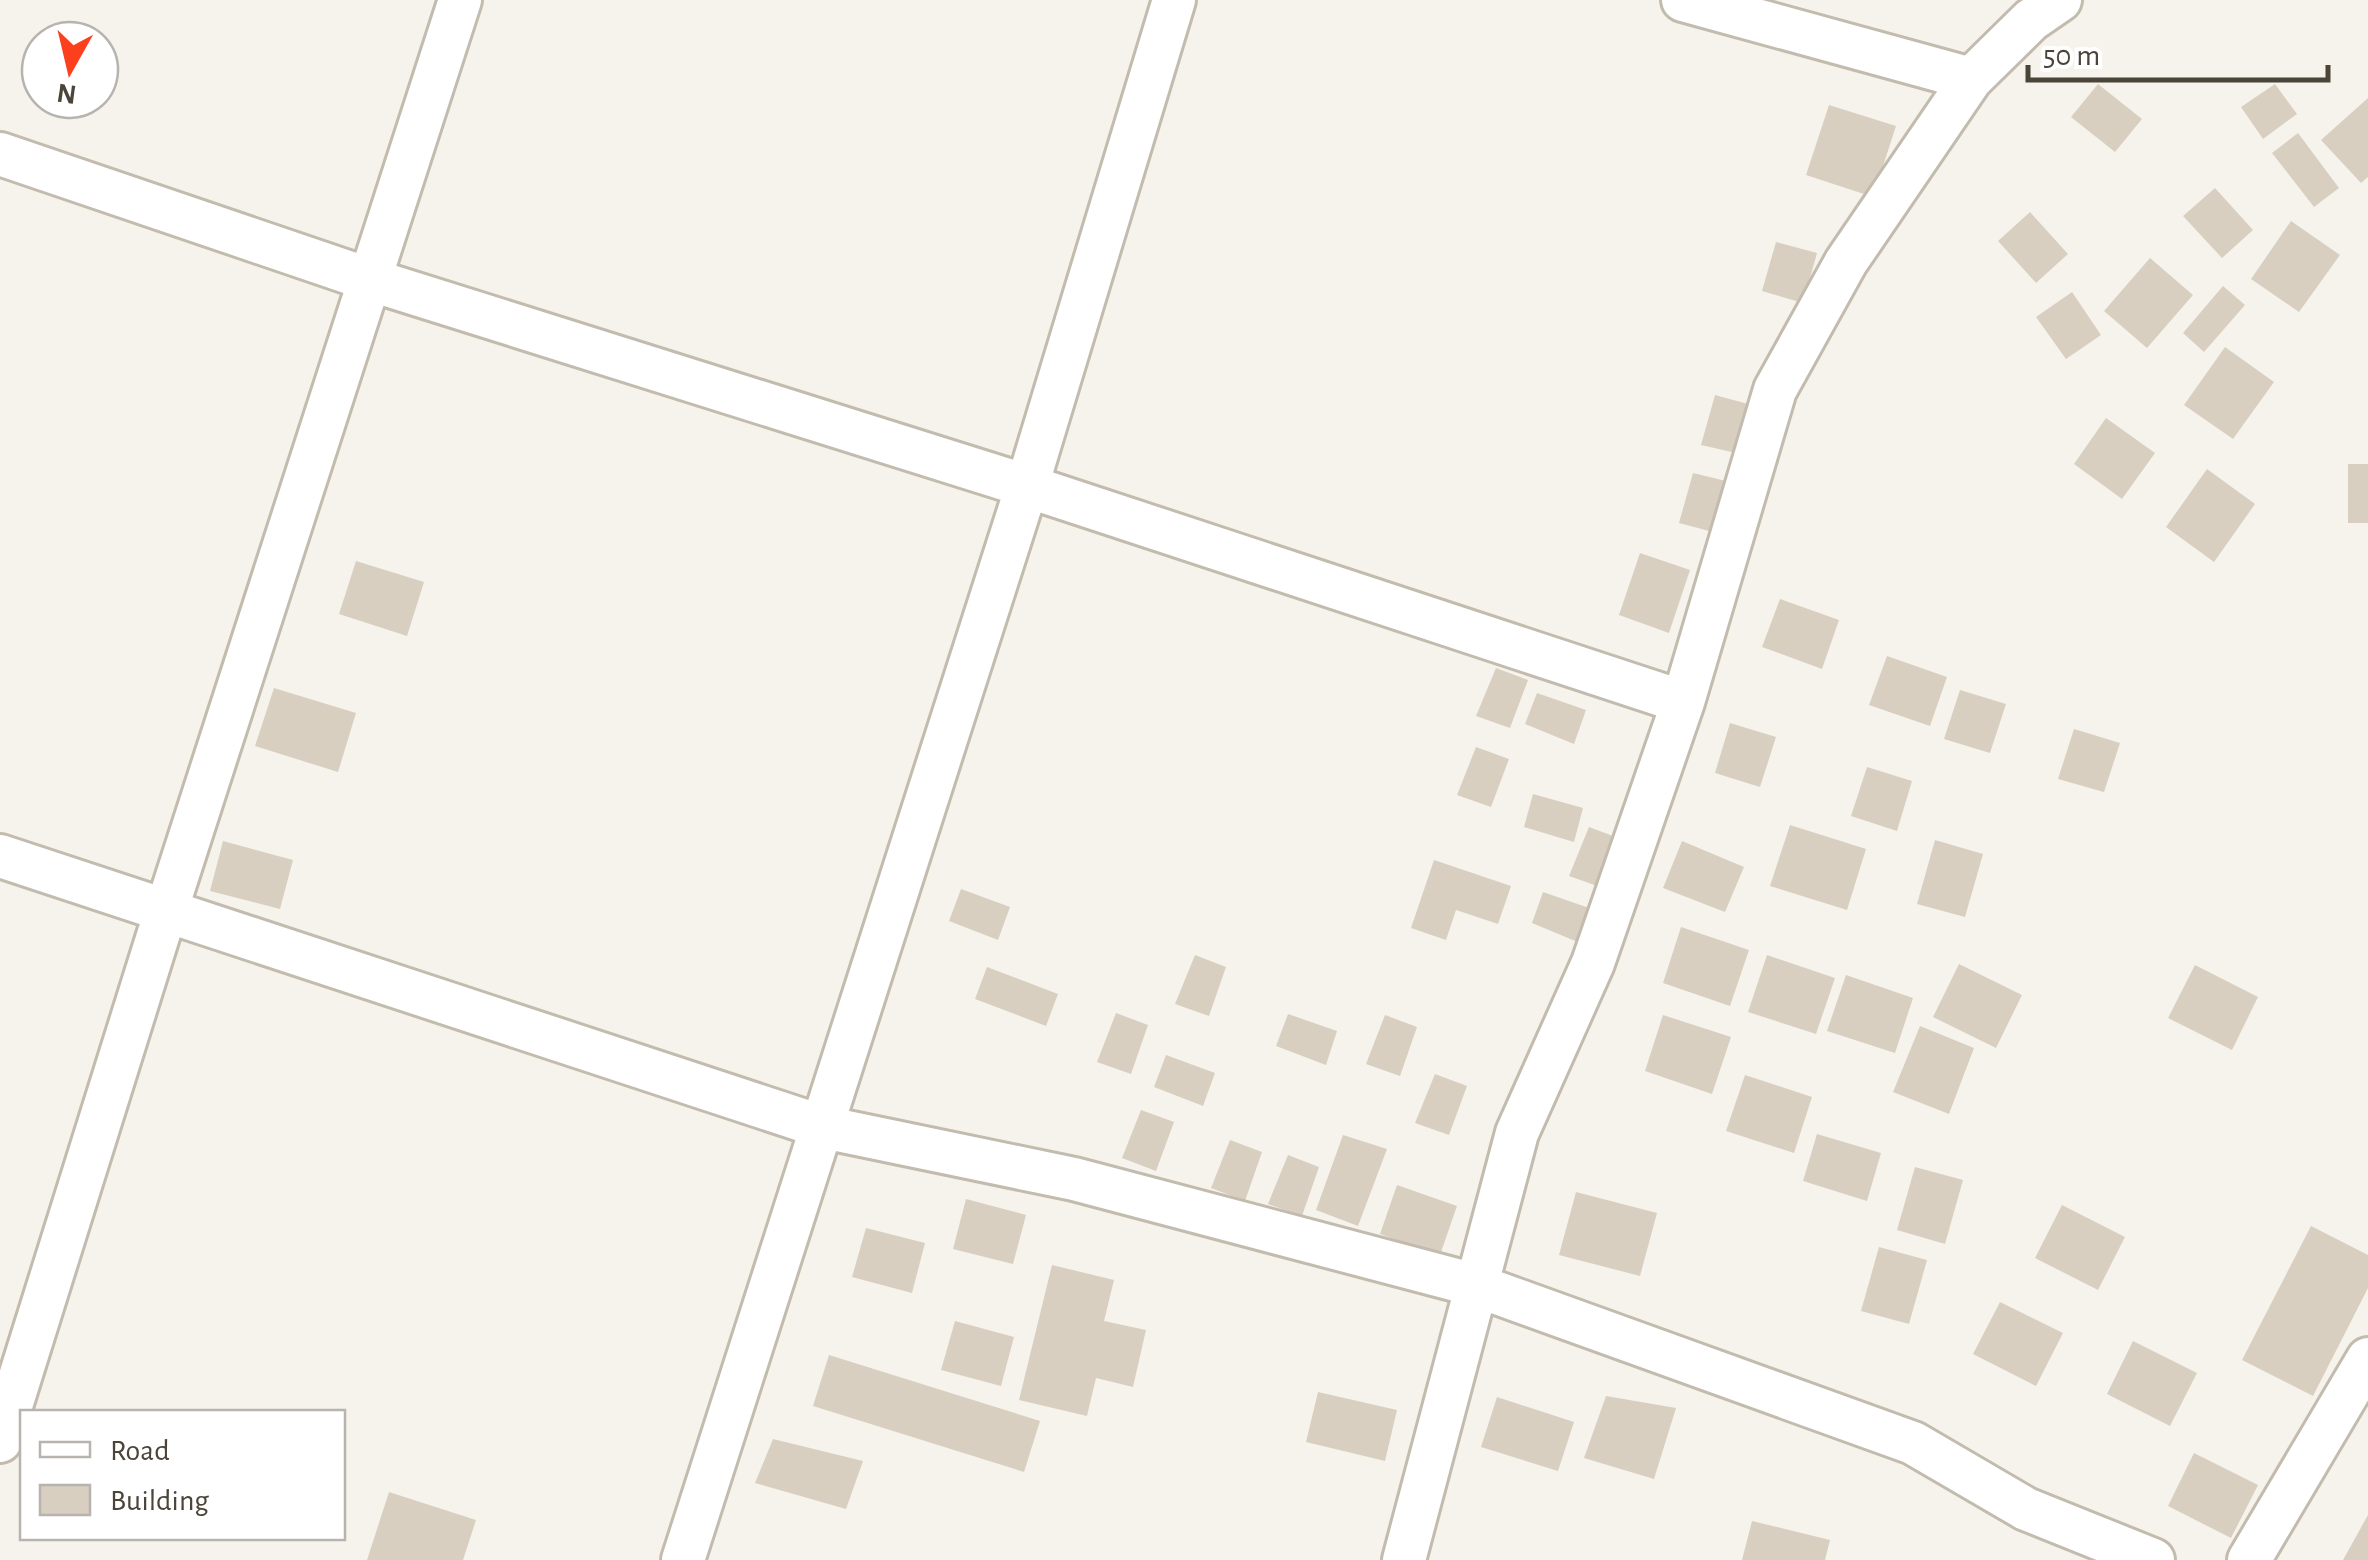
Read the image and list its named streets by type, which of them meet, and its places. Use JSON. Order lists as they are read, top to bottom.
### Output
{
  "legend": ["Road", "Building"],
  "scale_bar": "50 m",
  "north": "bottom"
}
